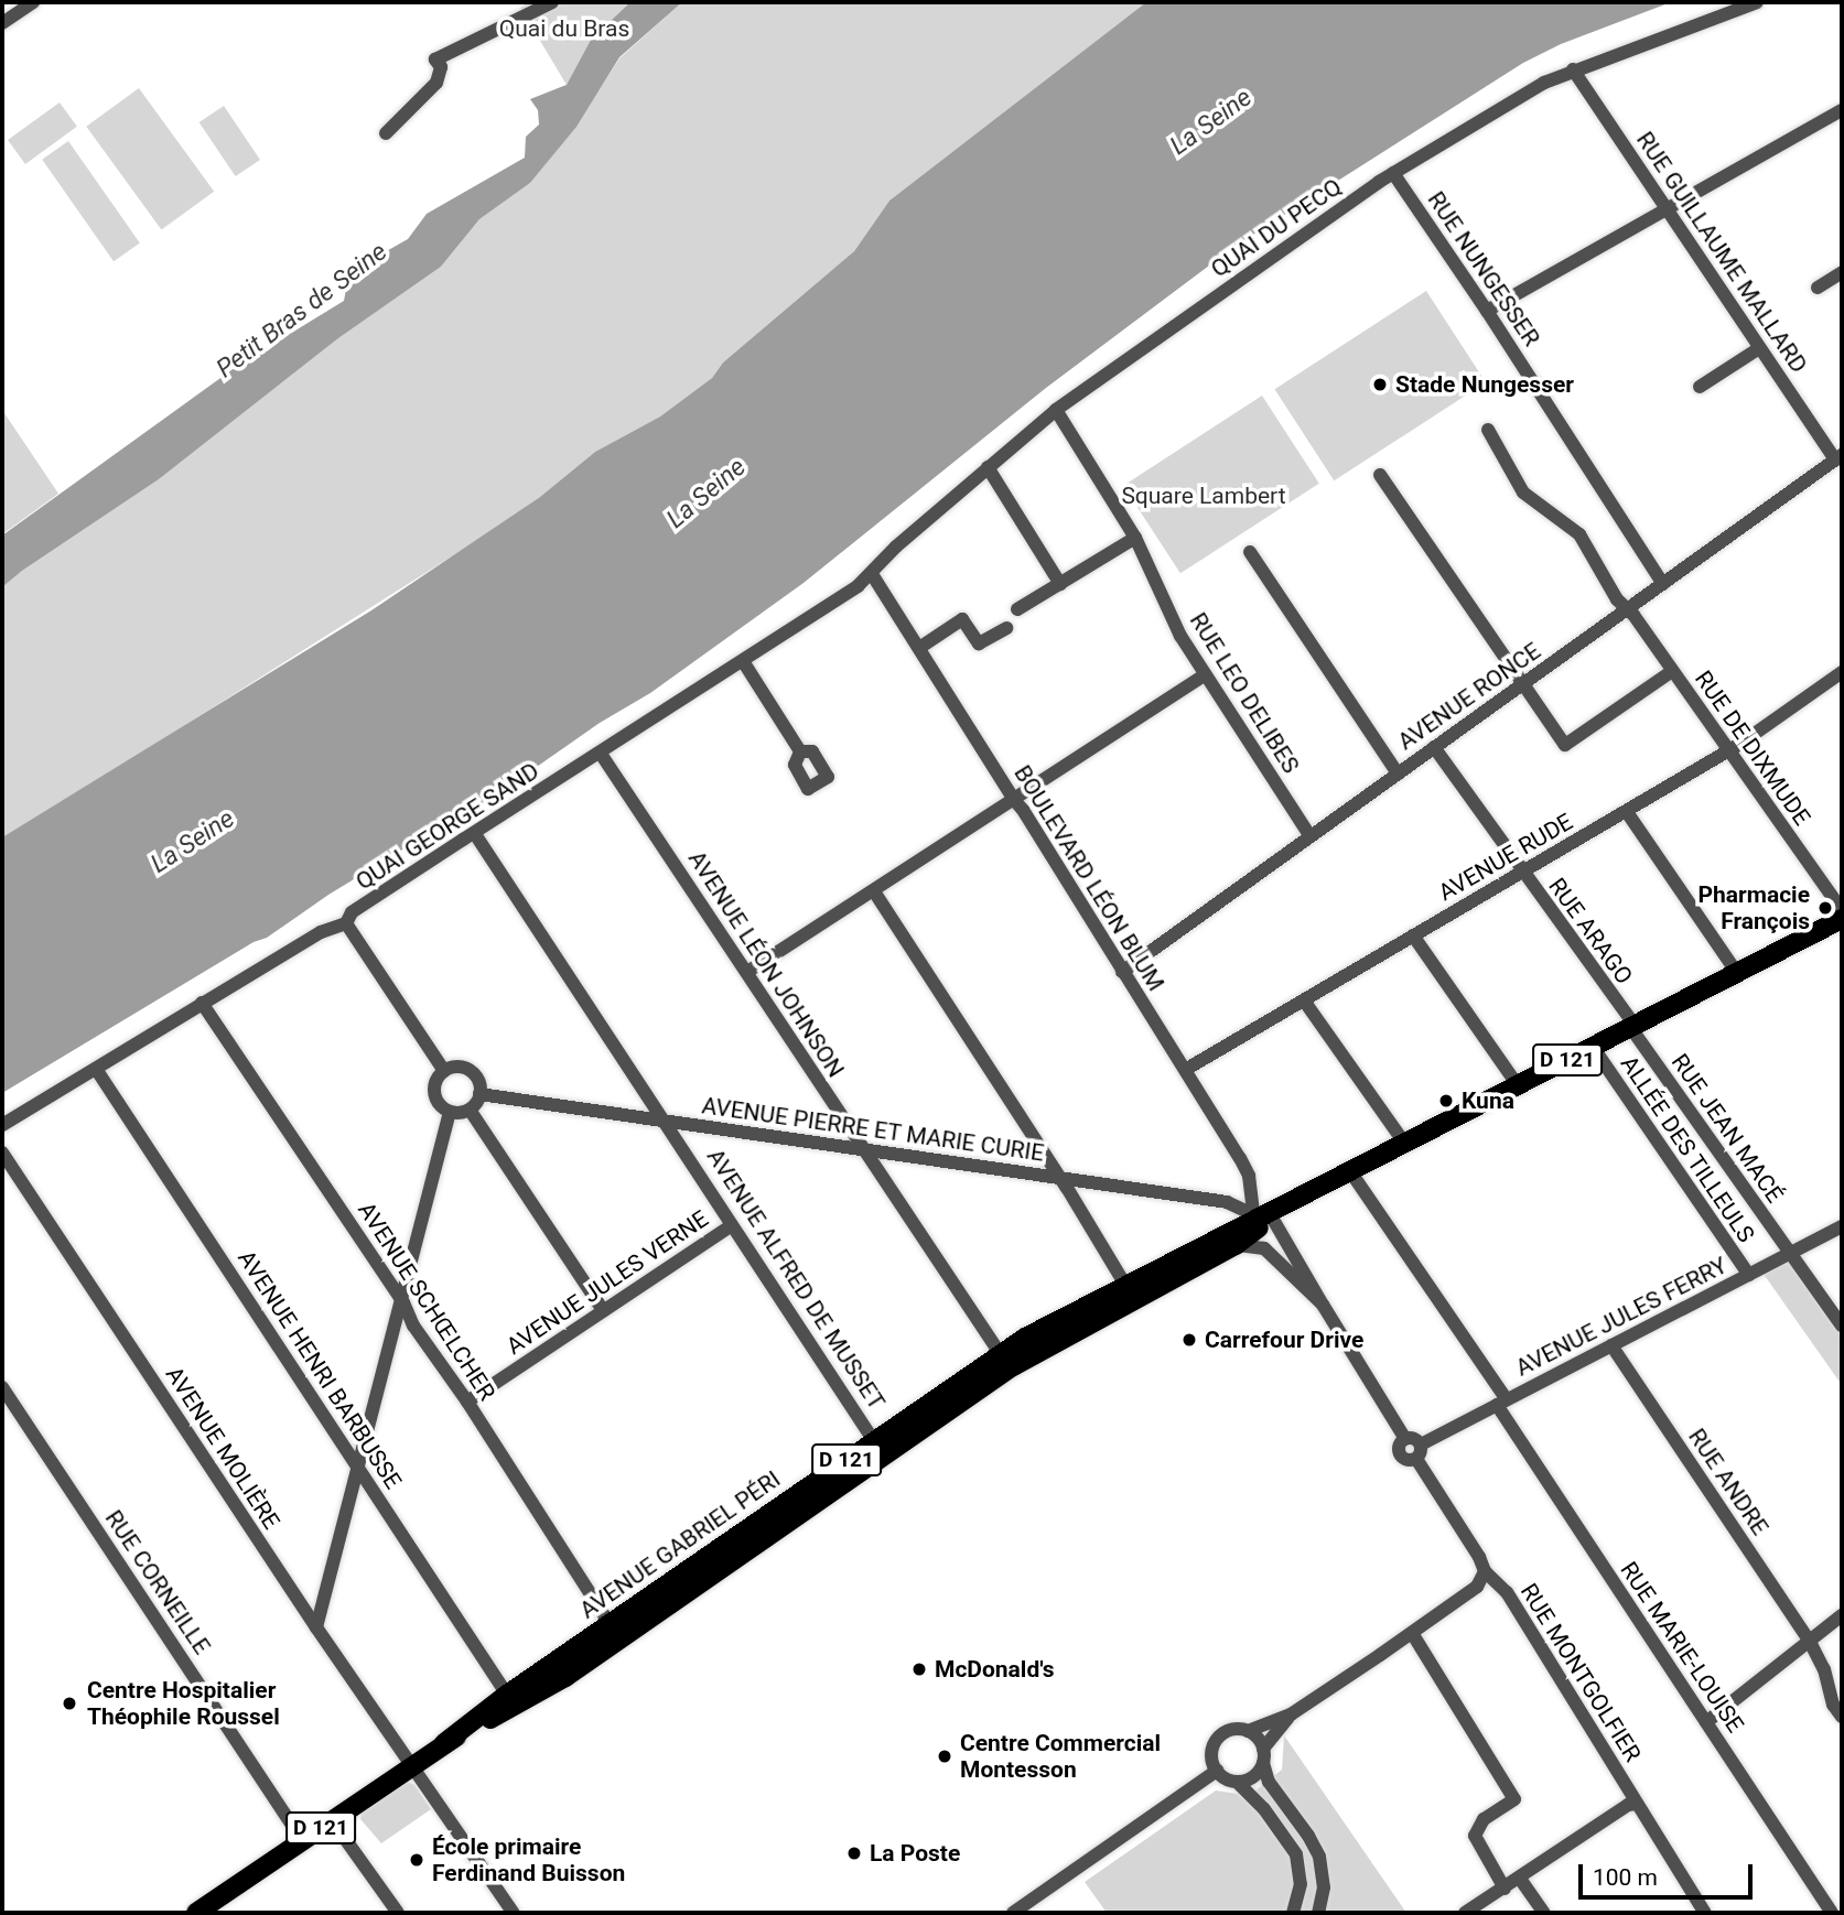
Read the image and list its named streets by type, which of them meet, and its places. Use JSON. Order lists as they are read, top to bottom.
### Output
{
  "streets": {
    "main road": ["D 121", "AVENUE GABRIEL PÉRI"],
    "street": [
      "QUAI DU PECQ",
      "RUE GUILLAUME MALLARD",
      "RUE NUNGESSER",
      "RUE LEO DELIBES",
      "AVENUE RONCE",
      "RUE DE DIXMUDE",
      "QUAI GEORGE SAND",
      "AVENUE RUDE",
      "BOULEVARD LÉON BLUM",
      "RUE ARAGO",
      "AVENUE LÉON JOHNSON",
      "RUE JEAN MACÉ",
      "AVENUE PIERRE ET MARIE CURIE",
      "ALLÉE DES TILLEULS",
      "AVENUE ALFRED DE MUSSET",
      "AVENUE JULES VERNE",
      "AVENUE SCHŒLCHER",
      "AVENUE JULES FERRY",
      "AVENUE HENRI BARBUSSE",
      "AVENUE MOLIÈRE",
      "RUE ANDRE",
      "RUE CORNEILLE",
      "RUE MARIE-LOUISE",
      "RUE MONTGOLFIER"
    ]
  },
  "crossings": [
    ["QUAI DU PECQ", "RUE GUILLAUME MALLARD"],
    ["QUAI DU PECQ", "RUE NUNGESSER"],
    ["QUAI DU PECQ", "RUE LEO DELIBES"],
    ["QUAI DU PECQ", "QUAI GEORGE SAND"],
    ["QUAI DU PECQ", "BOULEVARD LÉON BLUM"],
    ["RUE GUILLAUME MALLARD", "AVENUE RONCE"],
    ["RUE NUNGESSER", "AVENUE RONCE"],
    ["RUE LEO DELIBES", "AVENUE RONCE"],
    ["AVENUE RONCE", "RUE DE DIXMUDE"],
    ["AVENUE RONCE", "BOULEVARD LÉON BLUM"],
    ["AVENUE RONCE", "RUE ARAGO"],
    ["RUE DE DIXMUDE", "AVENUE RUDE"],
    ["QUAI GEORGE SAND", "BOULEVARD LÉON BLUM"],
    ["QUAI GEORGE SAND", "AVENUE LÉON JOHNSON"],
    ["QUAI GEORGE SAND", "AVENUE ALFRED DE MUSSET"],
    ["QUAI GEORGE SAND", "AVENUE SCHŒLCHER"],
    ["QUAI GEORGE SAND", "AVENUE HENRI BARBUSSE"],
    ["AVENUE RUDE", "BOULEVARD LÉON BLUM"],
    ["AVENUE RUDE", "RUE ARAGO"],
    ["BOULEVARD LÉON BLUM", "D 121"],
    ["BOULEVARD LÉON BLUM", "AVENUE PIERRE ET MARIE CURIE"],
    ["BOULEVARD LÉON BLUM", "AVENUE GABRIEL PÉRI"],
    ["BOULEVARD LÉON BLUM", "RUE MONTGOLFIER"],
    ["RUE ARAGO", "D 121"],
    ["RUE ARAGO", "RUE JEAN MACÉ"],
    ["AVENUE LÉON JOHNSON", "AVENUE PIERRE ET MARIE CURIE"],
    ["AVENUE LÉON JOHNSON", "AVENUE GABRIEL PÉRI"],
    ["D 121", "RUE JEAN MACÉ"],
    ["D 121", "AVENUE PIERRE ET MARIE CURIE"],
    ["D 121", "ALLÉE DES TILLEULS"],
    ["D 121", "AVENUE GABRIEL PÉRI"],
    ["D 121", "RUE MARIE-LOUISE"],
    ["D 121", "RUE MONTGOLFIER"],
    ["RUE JEAN MACÉ", "AVENUE JULES FERRY"],
    ["AVENUE PIERRE ET MARIE CURIE", "AVENUE ALFRED DE MUSSET"],
    ["AVENUE PIERRE ET MARIE CURIE", "AVENUE GABRIEL PÉRI"],
    ["AVENUE PIERRE ET MARIE CURIE", "RUE MONTGOLFIER"],
    ["ALLÉE DES TILLEULS", "AVENUE JULES FERRY"],
    ["AVENUE ALFRED DE MUSSET", "AVENUE JULES VERNE"],
    ["AVENUE ALFRED DE MUSSET", "AVENUE GABRIEL PÉRI"],
    ["AVENUE JULES VERNE", "AVENUE SCHŒLCHER"],
    ["AVENUE SCHŒLCHER", "AVENUE GABRIEL PÉRI"],
    ["AVENUE JULES FERRY", "RUE ANDRE"],
    ["AVENUE JULES FERRY", "RUE MARIE-LOUISE"],
    ["AVENUE JULES FERRY", "RUE MONTGOLFIER"],
    ["AVENUE HENRI BARBUSSE", "AVENUE GABRIEL PÉRI"],
    ["AVENUE MOLIÈRE", "AVENUE GABRIEL PÉRI"],
    ["AVENUE GABRIEL PÉRI", "RUE CORNEILLE"],
    ["AVENUE GABRIEL PÉRI", "RUE MONTGOLFIER"]
  ],
  "water": ["La Seine", "Petit Bras de Seine"],
  "parks": ["Quai du Bras", "Square Lambert"],
  "places": [
    "Stade Nungesser",
    "Pharmacie François",
    "Kuna",
    "Carrefour Drive",
    "McDonald's",
    "Centre Hospitalier Théophile Roussel",
    "Centre Commercial Montesson",
    "La Poste",
    "École primaire Ferdinand Buisson"
  ],
  "scale_bar": "100 m"
}
